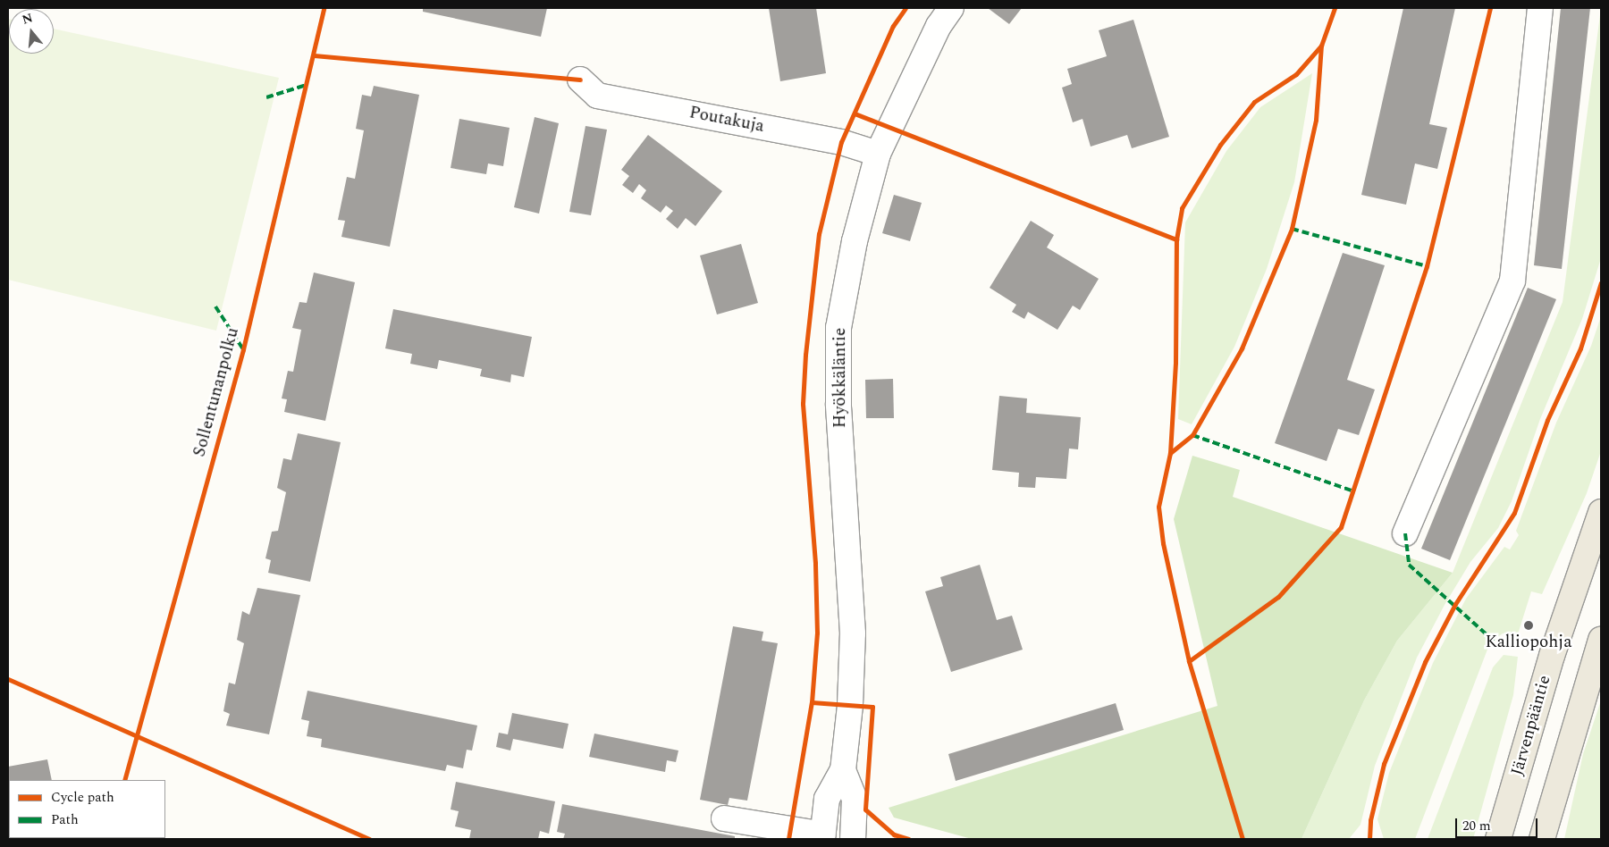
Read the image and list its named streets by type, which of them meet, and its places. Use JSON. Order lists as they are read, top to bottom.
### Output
{
  "streets": {
    "main road": ["Järvenpääntie"],
    "street": ["Poutakuja", "Hyökkäläntie"],
    "cycle path": ["Sollentunanpolku"]
  },
  "crossings": [
    ["Poutakuja", "Hyökkäläntie"]
  ],
  "places": ["Kalliopohja"],
  "legend": ["Cycle path", "Path"],
  "scale_bar": "20 m",
  "north": "top"
}
